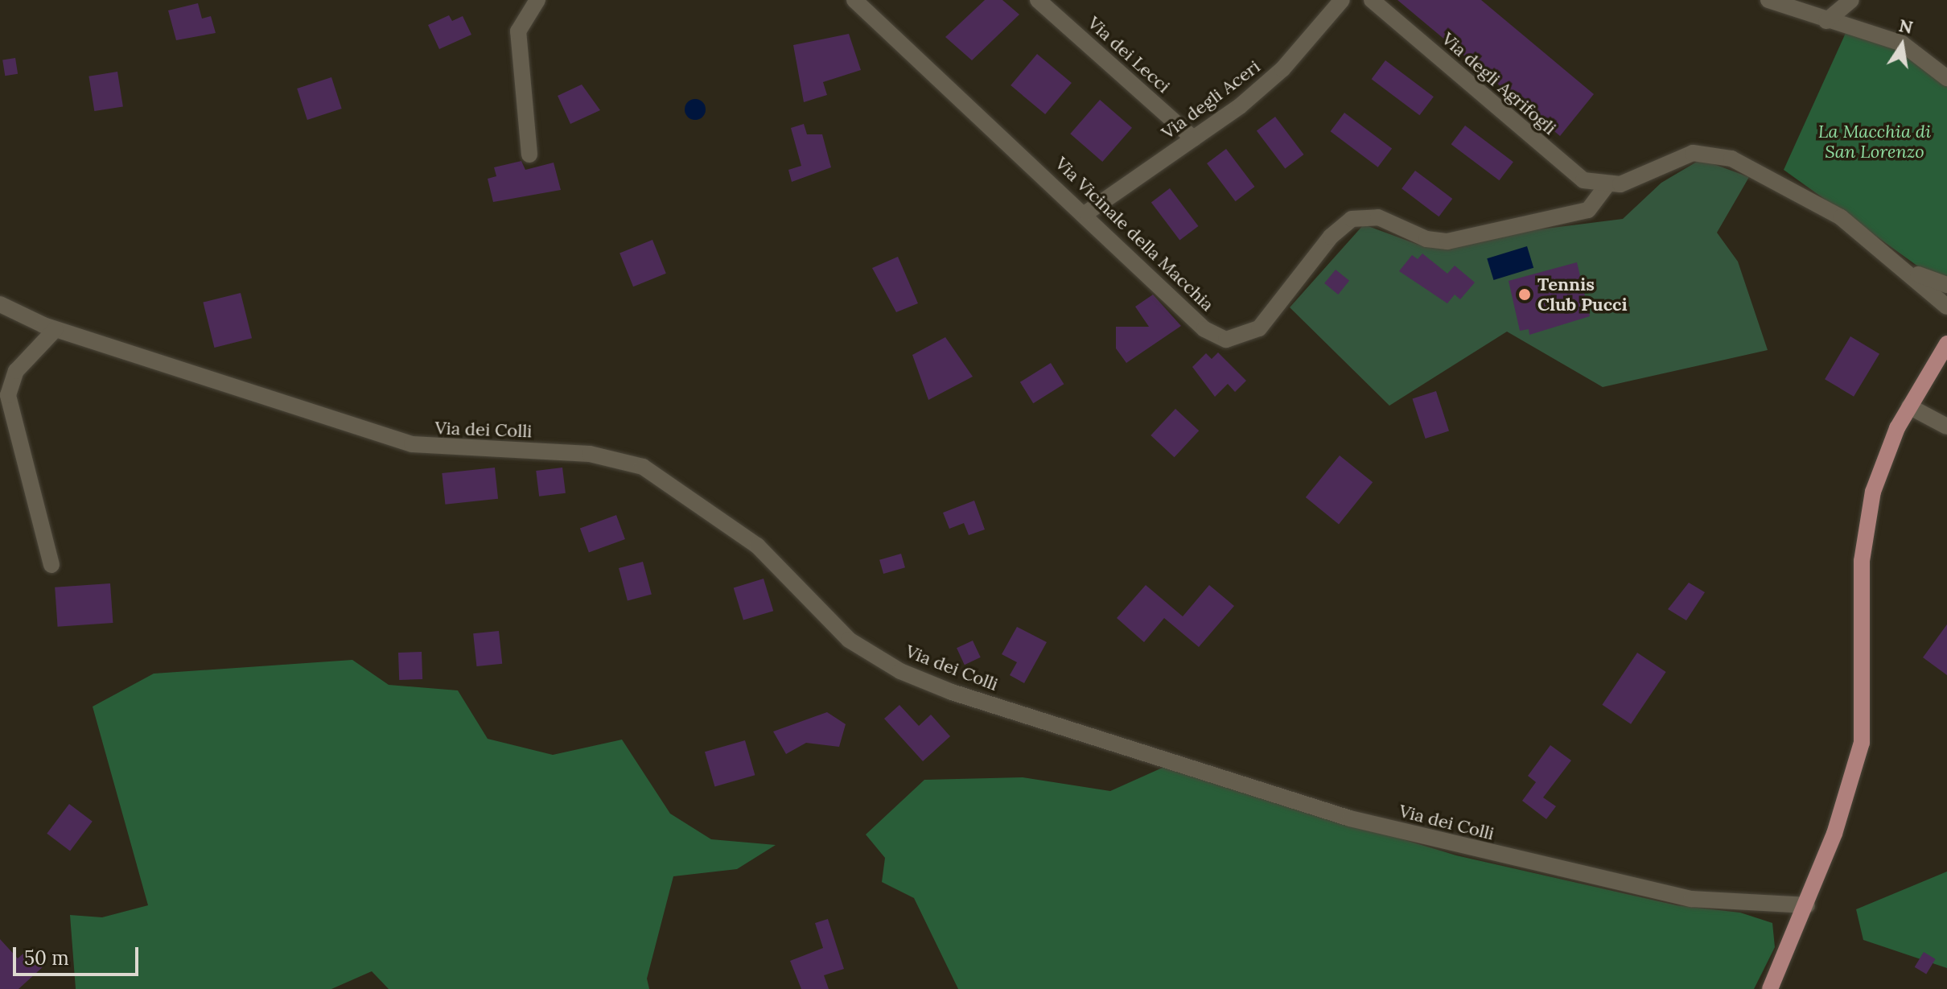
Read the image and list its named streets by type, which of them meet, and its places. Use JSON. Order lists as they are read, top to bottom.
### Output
{
  "streets": {
    "street": [
      "Via dei Lecci",
      "Via degli Agrifogli",
      "Via degli Aceri",
      "Via Vicinale della Macchia",
      "Via dei Colli"
    ]
  },
  "crossings": [
    ["Via dei Lecci", "Via degli Aceri"],
    ["Via degli Agrifogli", "Via Vicinale della Macchia"],
    ["Via degli Aceri", "Via Vicinale della Macchia"]
  ],
  "parks": ["La Macchia di San Lorenzo"],
  "places": ["Tennis Club Pucci"],
  "scale_bar": "50 m",
  "north": "top"
}
